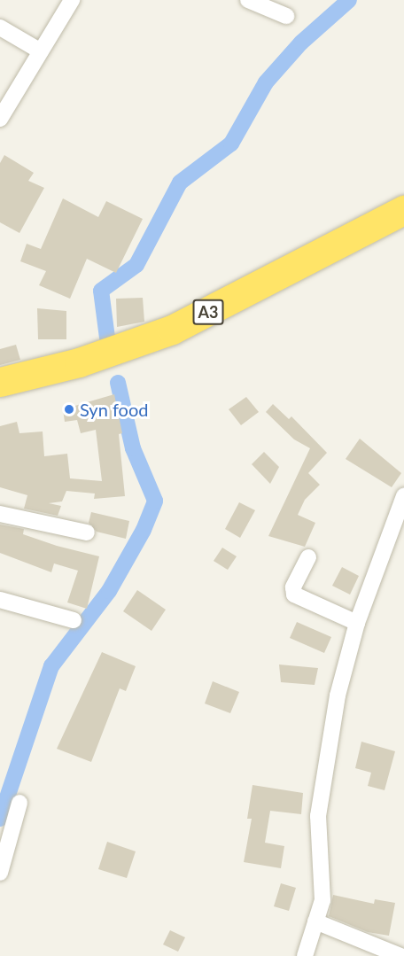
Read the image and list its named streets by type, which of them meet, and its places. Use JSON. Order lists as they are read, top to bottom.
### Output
{
  "streets": {
    "highway": ["A3"]
  },
  "places": ["Syn food"]
}
